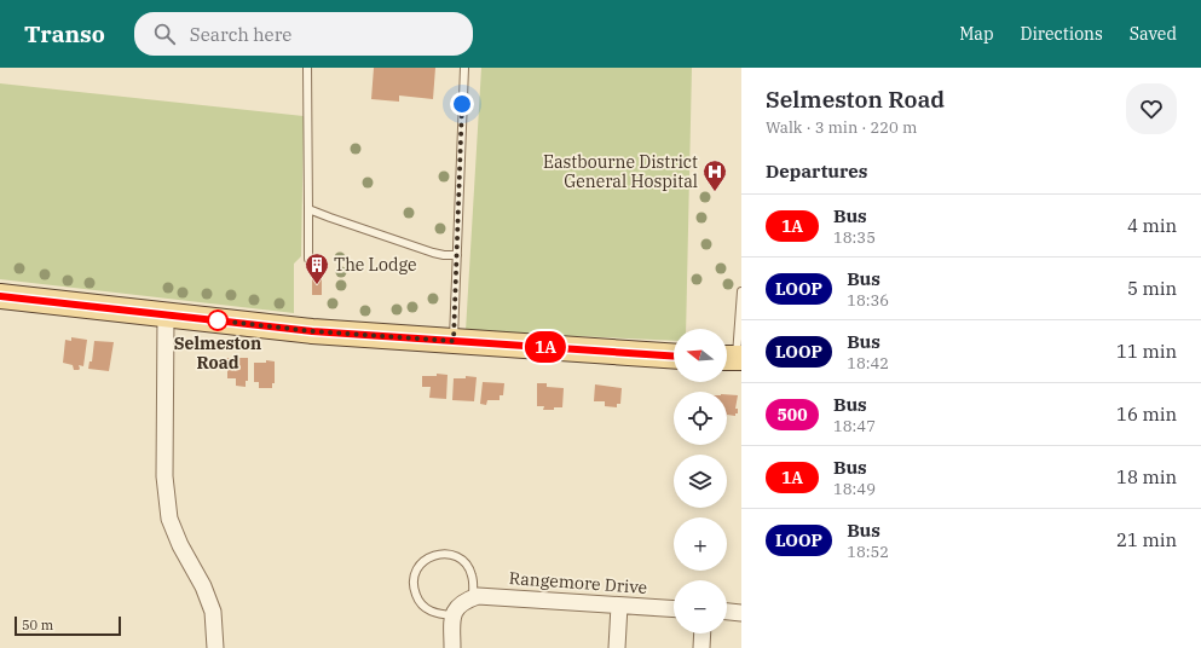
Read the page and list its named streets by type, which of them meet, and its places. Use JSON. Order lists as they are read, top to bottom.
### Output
{
  "streets": {
    "street": ["Rangemore Drive"]
  },
  "places": {
    "hospital": ["Eastbourne District General Hospital"],
    "building": ["The Lodge"],
    "other": ["Selmeston Road"]
  },
  "lines": ["bus line 1A"],
  "scale_bar": "50 m",
  "north": "left",
  "page": {
    "header": "Transo",
    "search": "Search here",
    "nav": ["Map", "Directions", "Saved"],
    "on_map": "1A",
    "heading": [
      ["Selmeston Road", "Walk · 3 min · 220 m"],
      "Departures"
    ],
    "list": [
      {
        "mark": "1A",
        "name": "Bus",
        "note": "18:35",
        "value": "4 min"
      },
      {
        "mark": "LOOP",
        "name": "Bus",
        "note": "18:36",
        "value": "5 min"
      },
      {
        "mark": "LOOP",
        "name": "Bus",
        "note": "18:42",
        "value": "11 min"
      },
      {
        "mark": "500",
        "name": "Bus",
        "note": "18:47",
        "value": "16 min"
      },
      {
        "mark": "1A",
        "name": "Bus",
        "note": "18:49",
        "value": "18 min"
      },
      {
        "mark": "LOOP",
        "name": "Bus",
        "note": "18:52",
        "value": "21 min"
      }
    ],
    "map_buttons": ["+", "−"],
    "scale": "50 m"
  }
}
